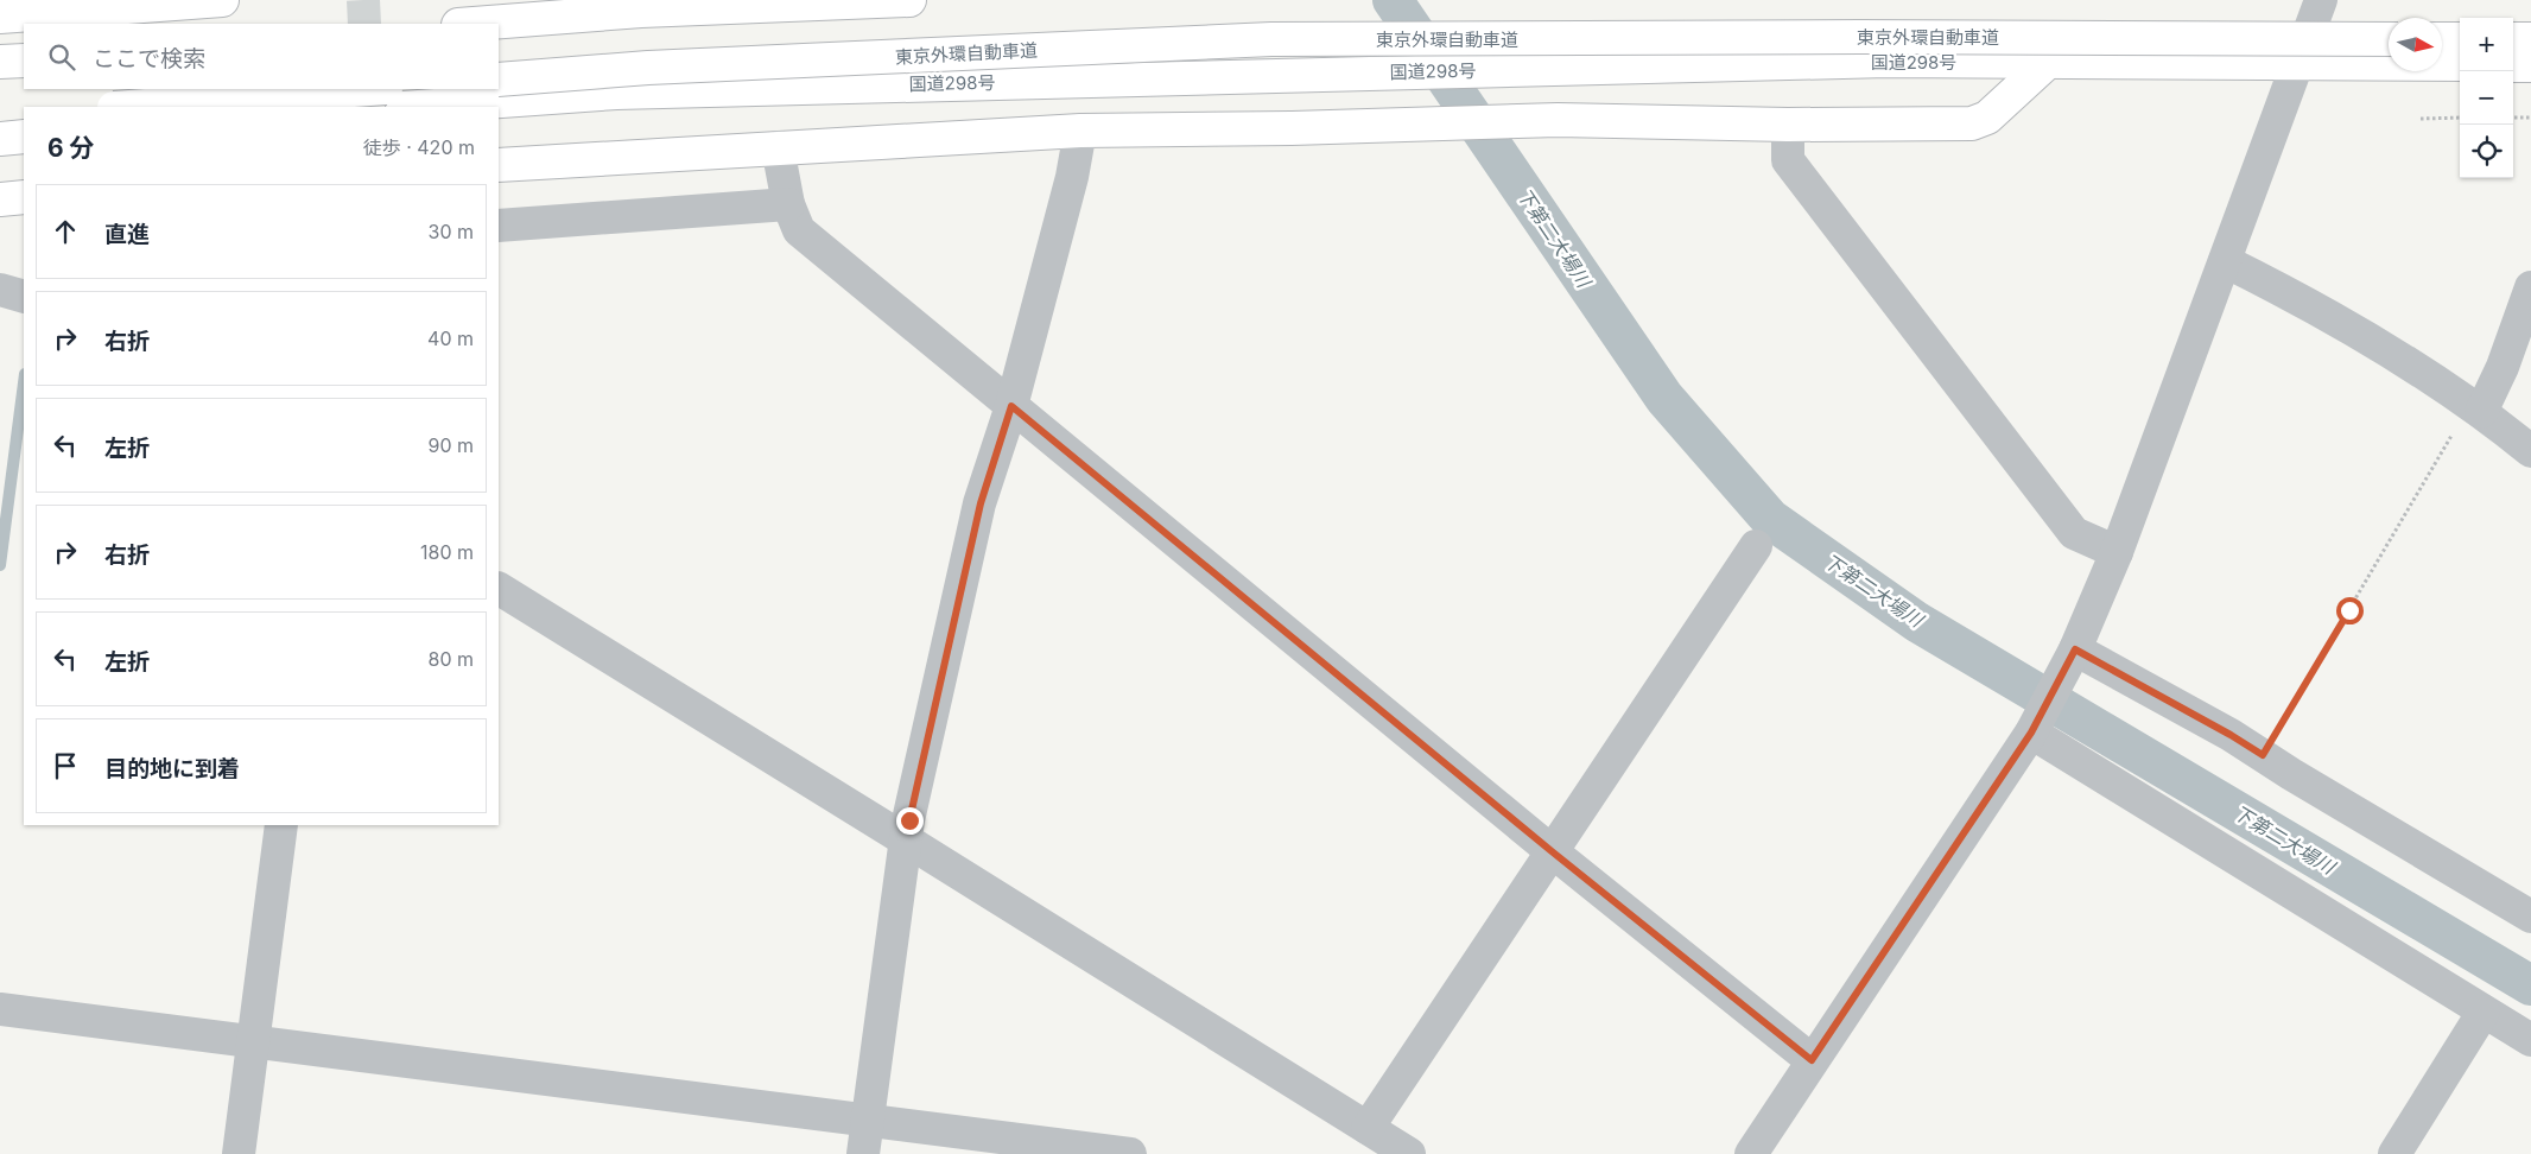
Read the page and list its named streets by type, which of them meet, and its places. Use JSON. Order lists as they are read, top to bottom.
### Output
{
  "streets": {
    "highway": ["東京外環自動車道", "国道298号"]
  },
  "water": ["下第二大場川"],
  "north": "right",
  "page": {
    "map_buttons": ["+", "−"],
    "search": "ここで検索",
    "heading": ["6 分", "徒歩 · 420 m"],
    "list": [
      ["直進", "30 m"],
      ["右折", "40 m"],
      ["左折", "90 m"],
      ["右折", "180 m"],
      ["左折", "80 m"],
      "目的地に到着"
    ]
  }
}
